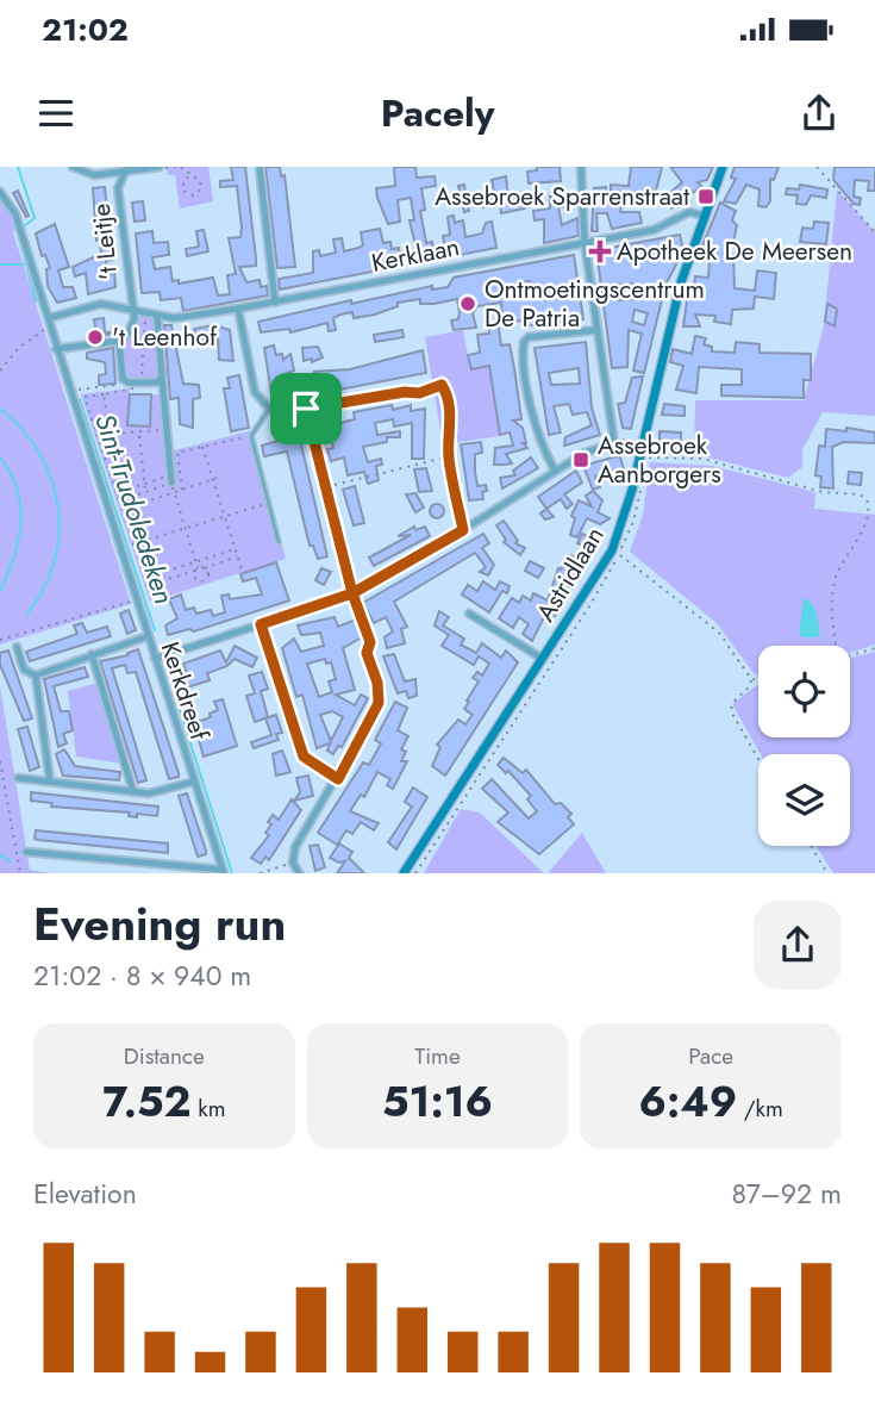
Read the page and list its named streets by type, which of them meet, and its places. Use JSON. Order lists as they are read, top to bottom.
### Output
{
  "streets": {
    "main road": ["Astridlaan"],
    "street": ["'t Leitje", "Kerklaan", "Kerkdreef"]
  },
  "crossings": [
    ["'t Leitje", "Kerklaan"],
    ["Kerklaan", "Astridlaan"],
    ["Kerklaan", "Kerkdreef"]
  ],
  "water": ["Sint-Trudoledeken"],
  "places": {
    "transit": ["Assebroek Sparrenstraat", "Assebroek Aanborgers"],
    "health": ["Apotheek De Meersen"],
    "other": ["Ontmoetingscentrum De Patria", "'t Leenhof"]
  },
  "page": {
    "status": "21:02",
    "header": "Pacely",
    "heading": ["Evening run", "21:02 · 8 × 940 m"],
    "stats": [
      ["Distance", "7.52 km"],
      ["Time", "51:16"],
      ["Pace", "6:49 /km"]
    ],
    "chart": ["Elevation", "87–92 m"]
  }
}
